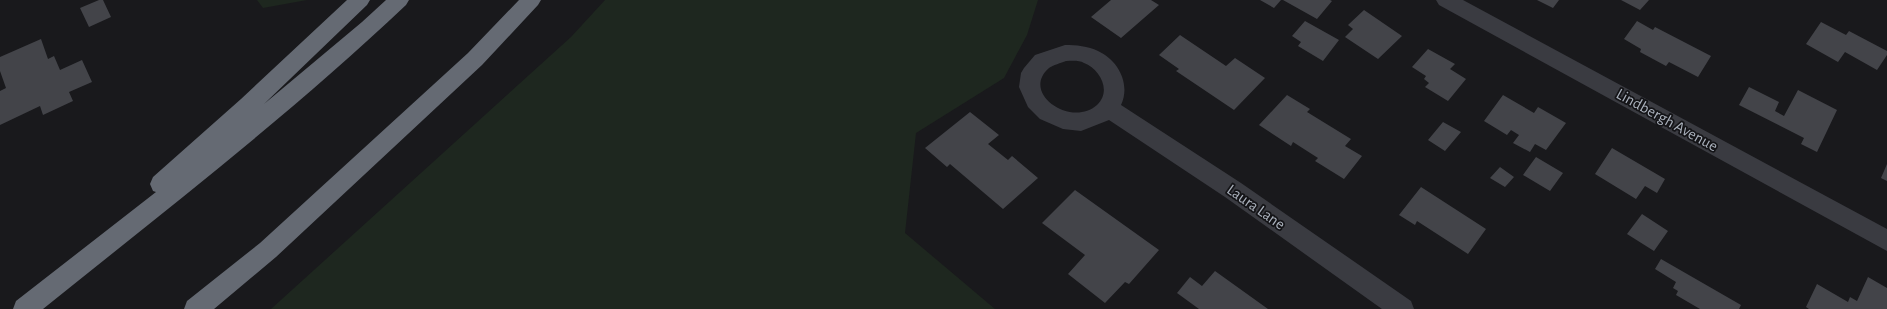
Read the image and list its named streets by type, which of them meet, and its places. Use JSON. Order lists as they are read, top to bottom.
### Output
{
  "streets": {
    "street": ["Lindbergh Avenue", "Laura Lane"]
  }
}
